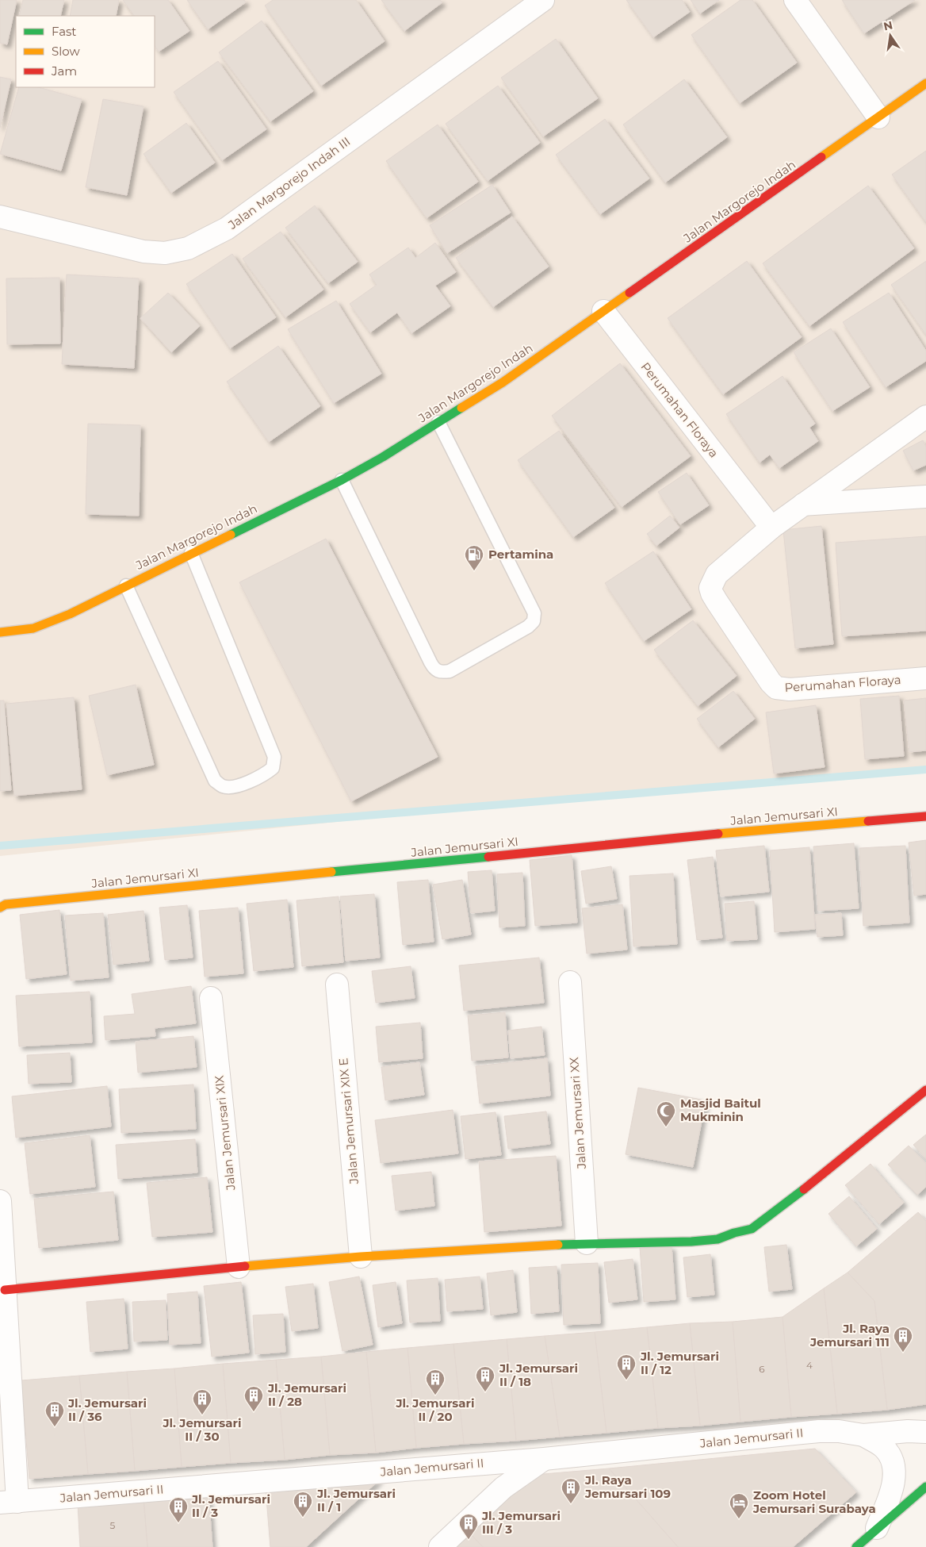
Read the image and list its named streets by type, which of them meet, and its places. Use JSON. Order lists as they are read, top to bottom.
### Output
{
  "streets": {
    "street": [
      "Jalan Margorejo Indah III",
      "Jalan Margorejo Indah",
      "Perumahan Floraya",
      "Jalan Jemursari XI",
      "Jalan Jemursari XX",
      "Jalan Jemursari XIX E",
      "Jalan Jemursari XIX",
      "Jalan Jemursari II"
    ]
  },
  "crossings": [
    ["Jalan Margorejo Indah", "Perumahan Floraya"]
  ],
  "places": {
    "fuel station": ["Pertamina"],
    "mosque": ["Masjid Baitul Mukminin"],
    "building": [
      "Jl. Raya Jemursari 111",
      "Jl. Jemursari II / 12",
      "Jl. Jemursari II / 18",
      "Jl. Jemursari II / 20",
      "Jl. Jemursari II / 28",
      "Jl. Jemursari II / 30",
      "Jl. Jemursari II / 36",
      "Jl. Raya Jemursari 109",
      "Jl. Jemursari II / 1",
      "Jl. Jemursari II / 3",
      "Jl. Jemursari III / 3"
    ],
    "hotel": ["Zoom Hotel Jemursari Surabaya"]
  },
  "house_numbers": ["4", "6", "5"],
  "legend": ["Fast", "Slow", "Jam"],
  "north": "top"
}
